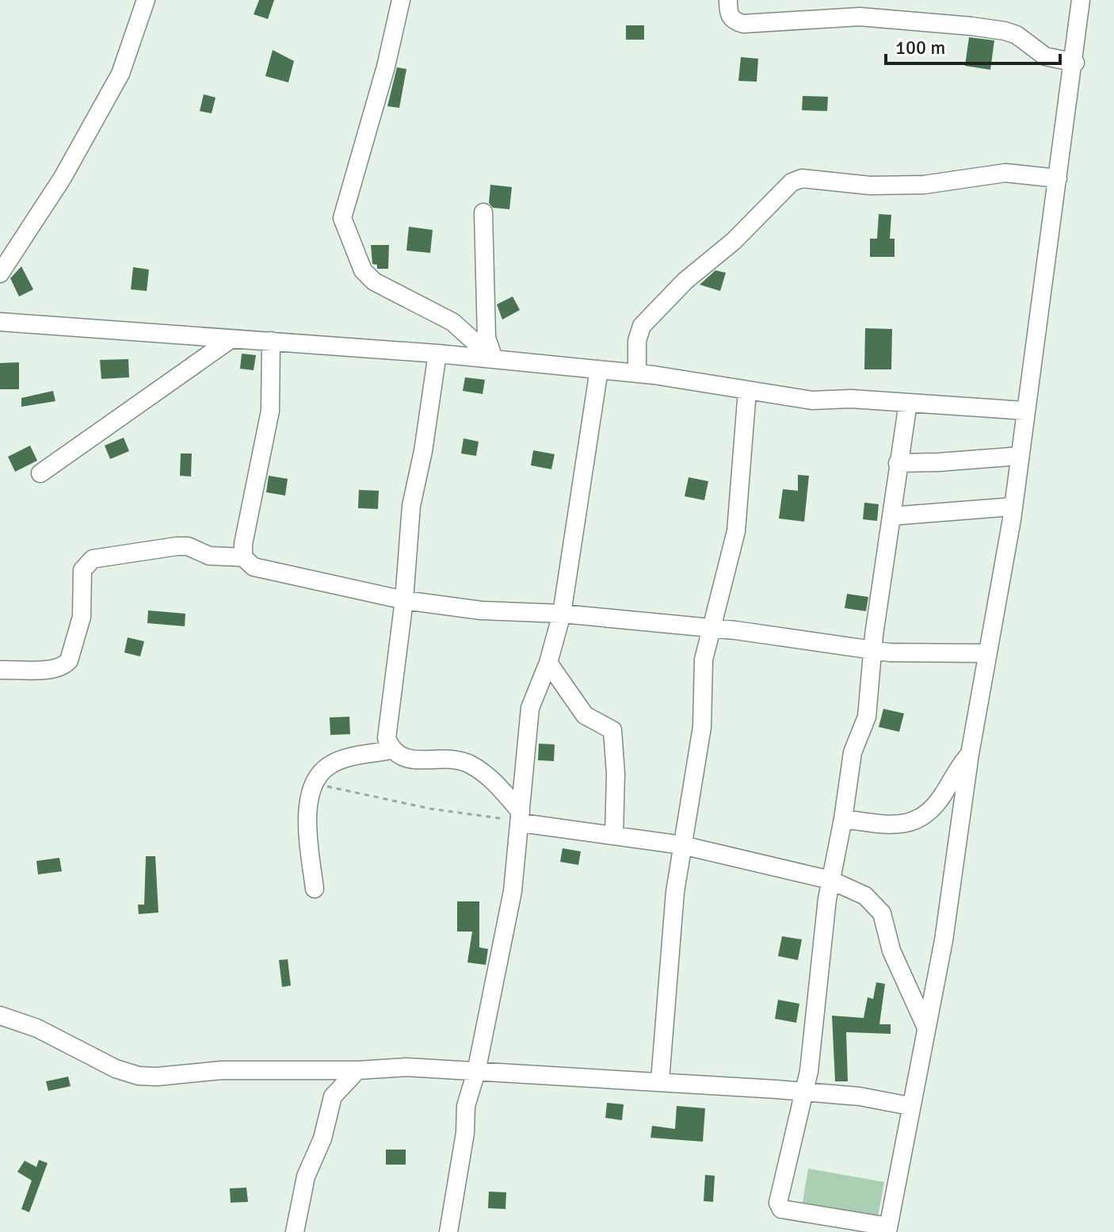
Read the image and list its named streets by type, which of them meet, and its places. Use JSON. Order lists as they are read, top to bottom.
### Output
{
  "scale_bar": "100 m"
}
